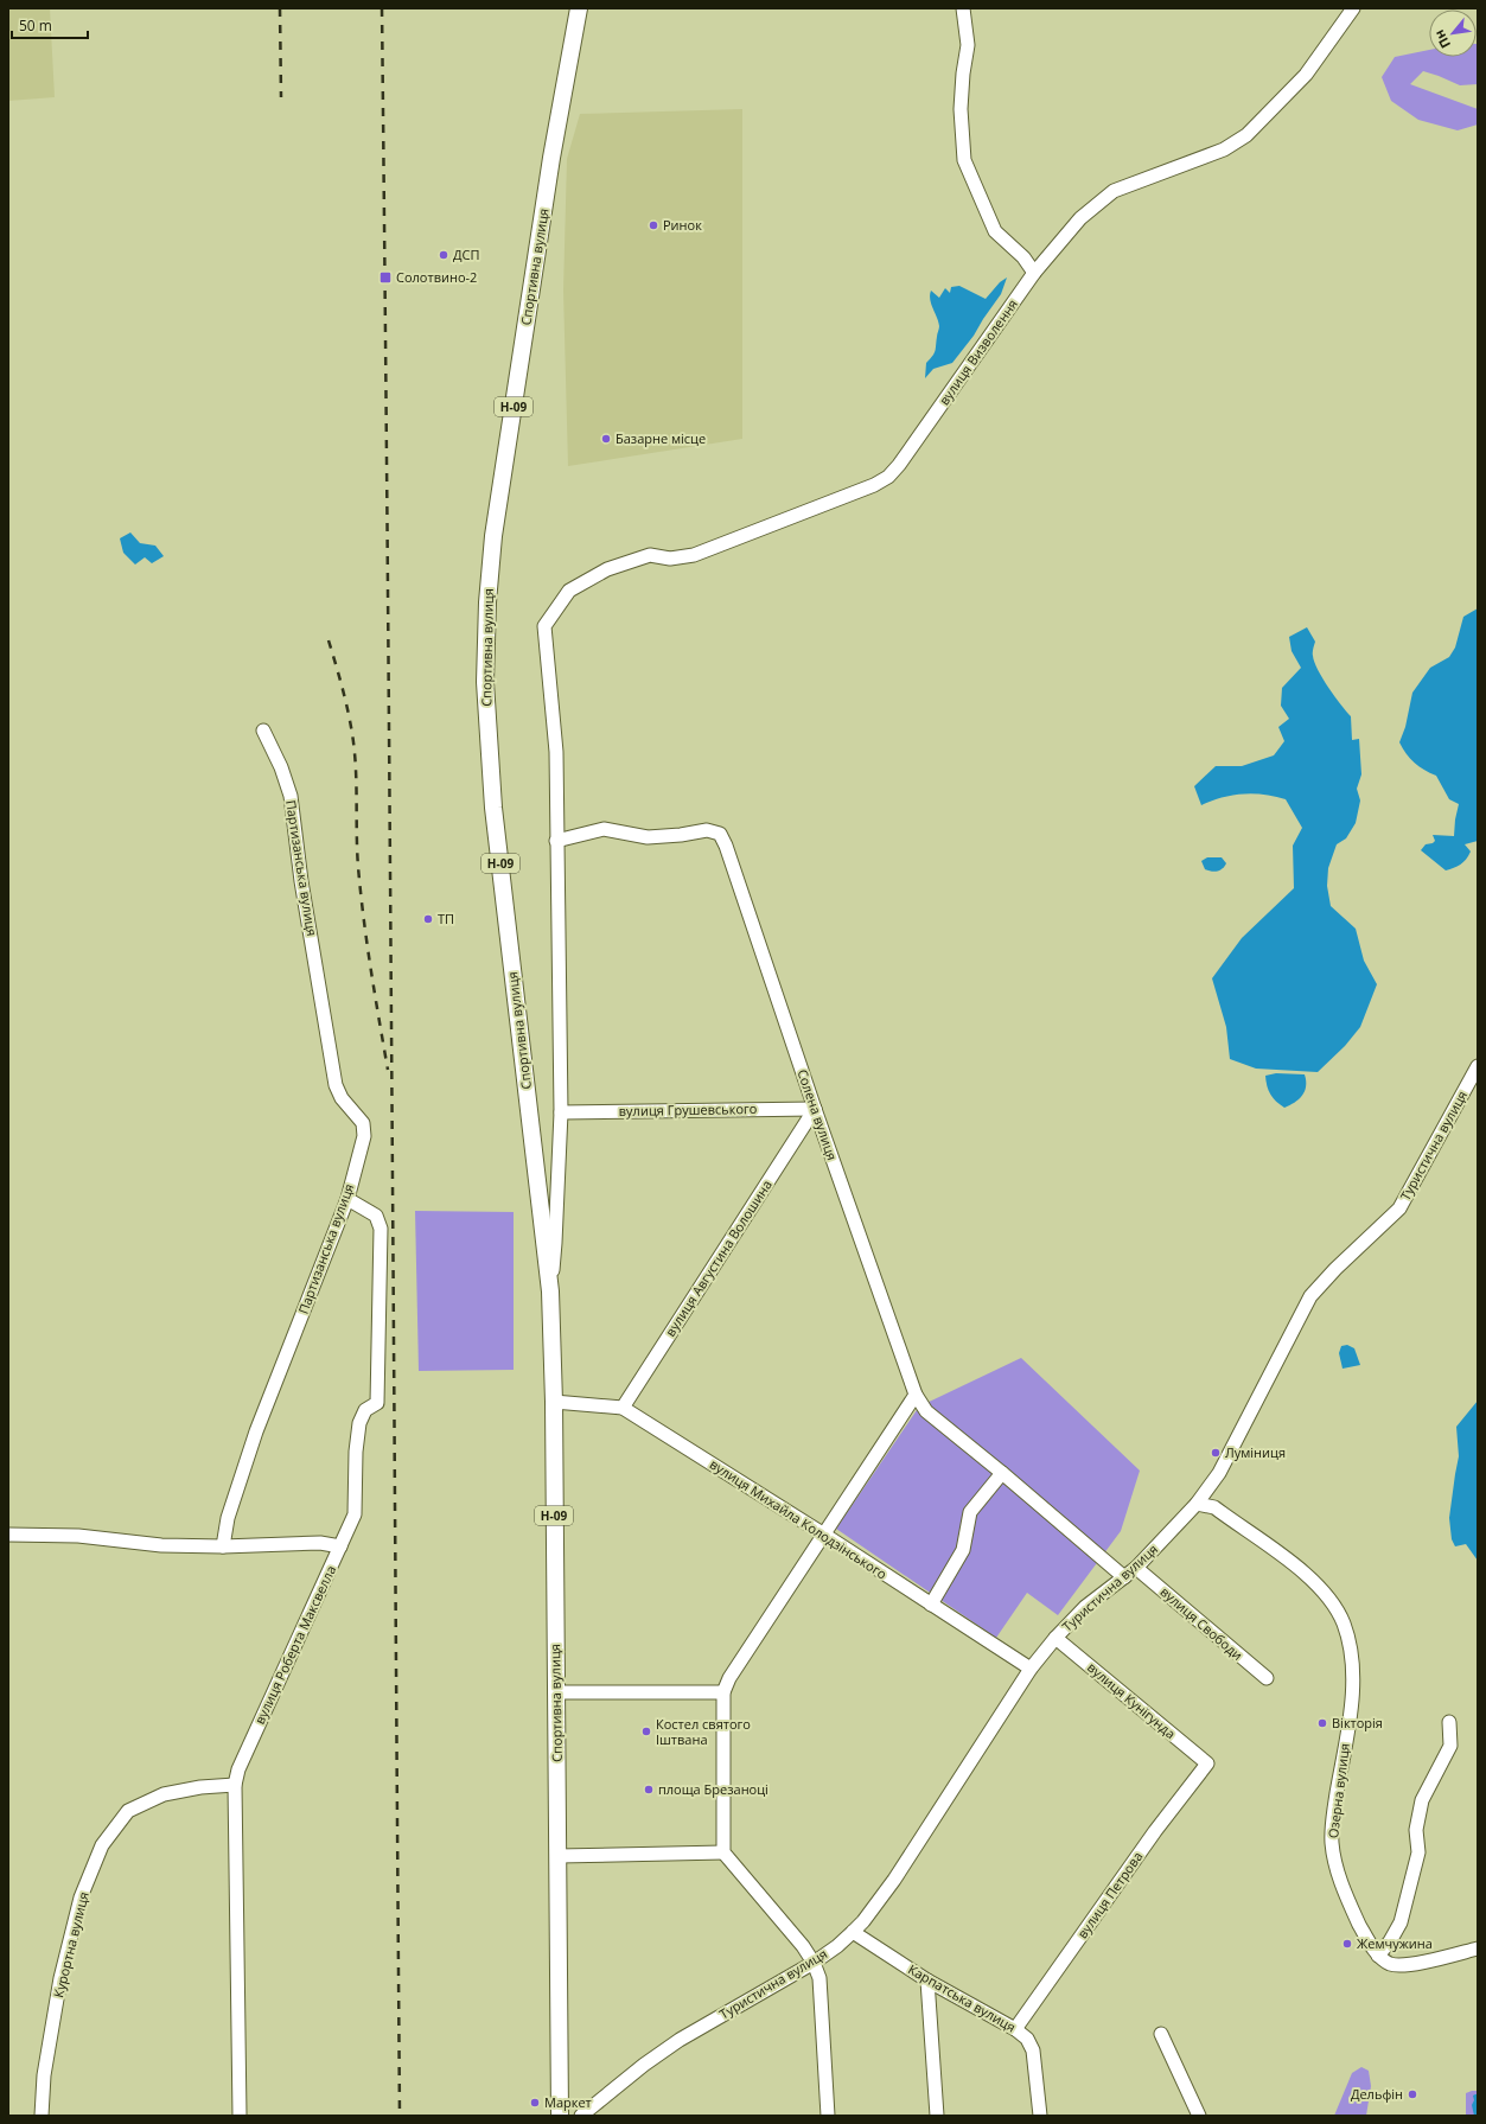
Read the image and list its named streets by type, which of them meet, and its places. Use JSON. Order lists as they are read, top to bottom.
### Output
{
  "streets": {
    "main road": ["Спортивна вулиця", "Н-09"],
    "street": [
      "вулиця Визволення",
      "Партизанська вулиця",
      "вулиця Грушевського",
      "Солена вулиця",
      "Туристична вулиця",
      "вулиця Августина Волошина",
      "вулиця Михайла Колодзінського",
      "вулиця Свободи",
      "вулиця Роберта Максвелла",
      "вулиця Кунігунда",
      "Озерна вулиця",
      "вулиця Петрова",
      "Курортна вулиця",
      "Карпатська вулиця"
    ]
  },
  "crossings": [
    ["Спортивна вулиця", "вулиця Визволення"],
    ["Спортивна вулиця", "вулиця Грушевського"],
    ["Спортивна вулиця", "Солена вулиця"],
    ["Спортивна вулиця", "вулиця Михайла Колодзінського"],
    ["Партизанська вулиця", "вулиця Роберта Максвелла"],
    ["вулиця Грушевського", "Солена вулиця"],
    ["вулиця Грушевського", "вулиця Августина Волошина"],
    ["Солена вулиця", "Туристична вулиця"],
    ["Солена вулиця", "вулиця Августина Волошина"],
    ["Туристична вулиця", "вулиця Михайла Колодзінського"],
    ["Туристична вулиця", "вулиця Свободи"],
    ["Туристична вулиця", "вулиця Кунігунда"],
    ["Туристична вулиця", "Озерна вулиця"],
    ["Туристична вулиця", "Карпатська вулиця"],
    ["вулиця Августина Волошина", "вулиця Михайла Колодзінського"],
    ["вулиця Роберта Максвелла", "Курортна вулиця"],
    ["вулиця Кунігунда", "вулиця Петрова"],
    ["вулиця Петрова", "Карпатська вулиця"]
  ],
  "places": {
    "other": [
      "Ринок",
      "ДСП",
      "Базарне місце",
      "ТП",
      "Луміниця",
      "Вікторія",
      "Костел святого Іштвана",
      "площа Брезаноці",
      "Жемчужина",
      "Дельфін",
      "Маркет"
    ],
    "transit": ["Солотвино-2"]
  },
  "scale_bar": "50 m",
  "north": "bottom left"
}
